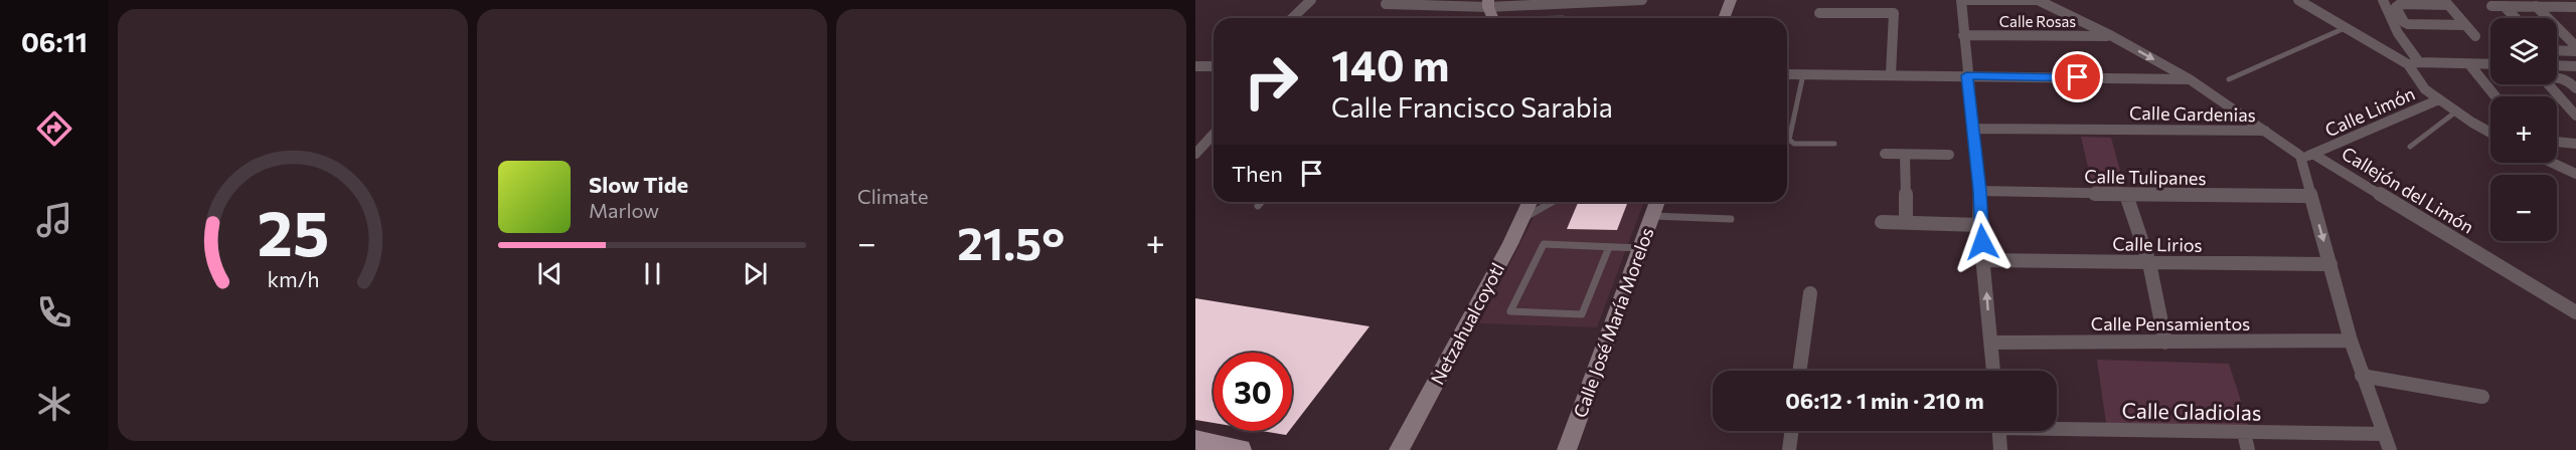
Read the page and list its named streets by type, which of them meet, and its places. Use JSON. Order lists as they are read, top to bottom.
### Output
{
  "streets": {
    "street": [
      "Calle Rosas",
      "Calle Limón",
      "Calle Gardenias",
      "Calle Tulipanes",
      "Callejón del Limón",
      "Calle Lirios",
      "Calle José María Morelos",
      "Netzahualcoyotl",
      "Calle Pensamientos",
      "Calle Gladiolas"
    ]
  },
  "crossings": [
    ["Calle Rosas", "Callejón del Limón"],
    ["Calle Limón", "Callejón del Limón"],
    ["Calle Gardenias", "Callejón del Limón"]
  ],
  "page": {
    "tabs": "06:11",
    "tile": "Climate",
    "map_buttons": ["+", "−"],
    "turn": ["140 m", "Calle Francisco Sarabia"],
    "then": "Then",
    "song": ["Slow Tide", "Marlow"],
    "heat": ["−", "21.5°", "+"],
    "limit": "30",
    "trip": "06:12 · 1 min · 210 m",
    "gauge": ["25", "km/h"]
  }
}
